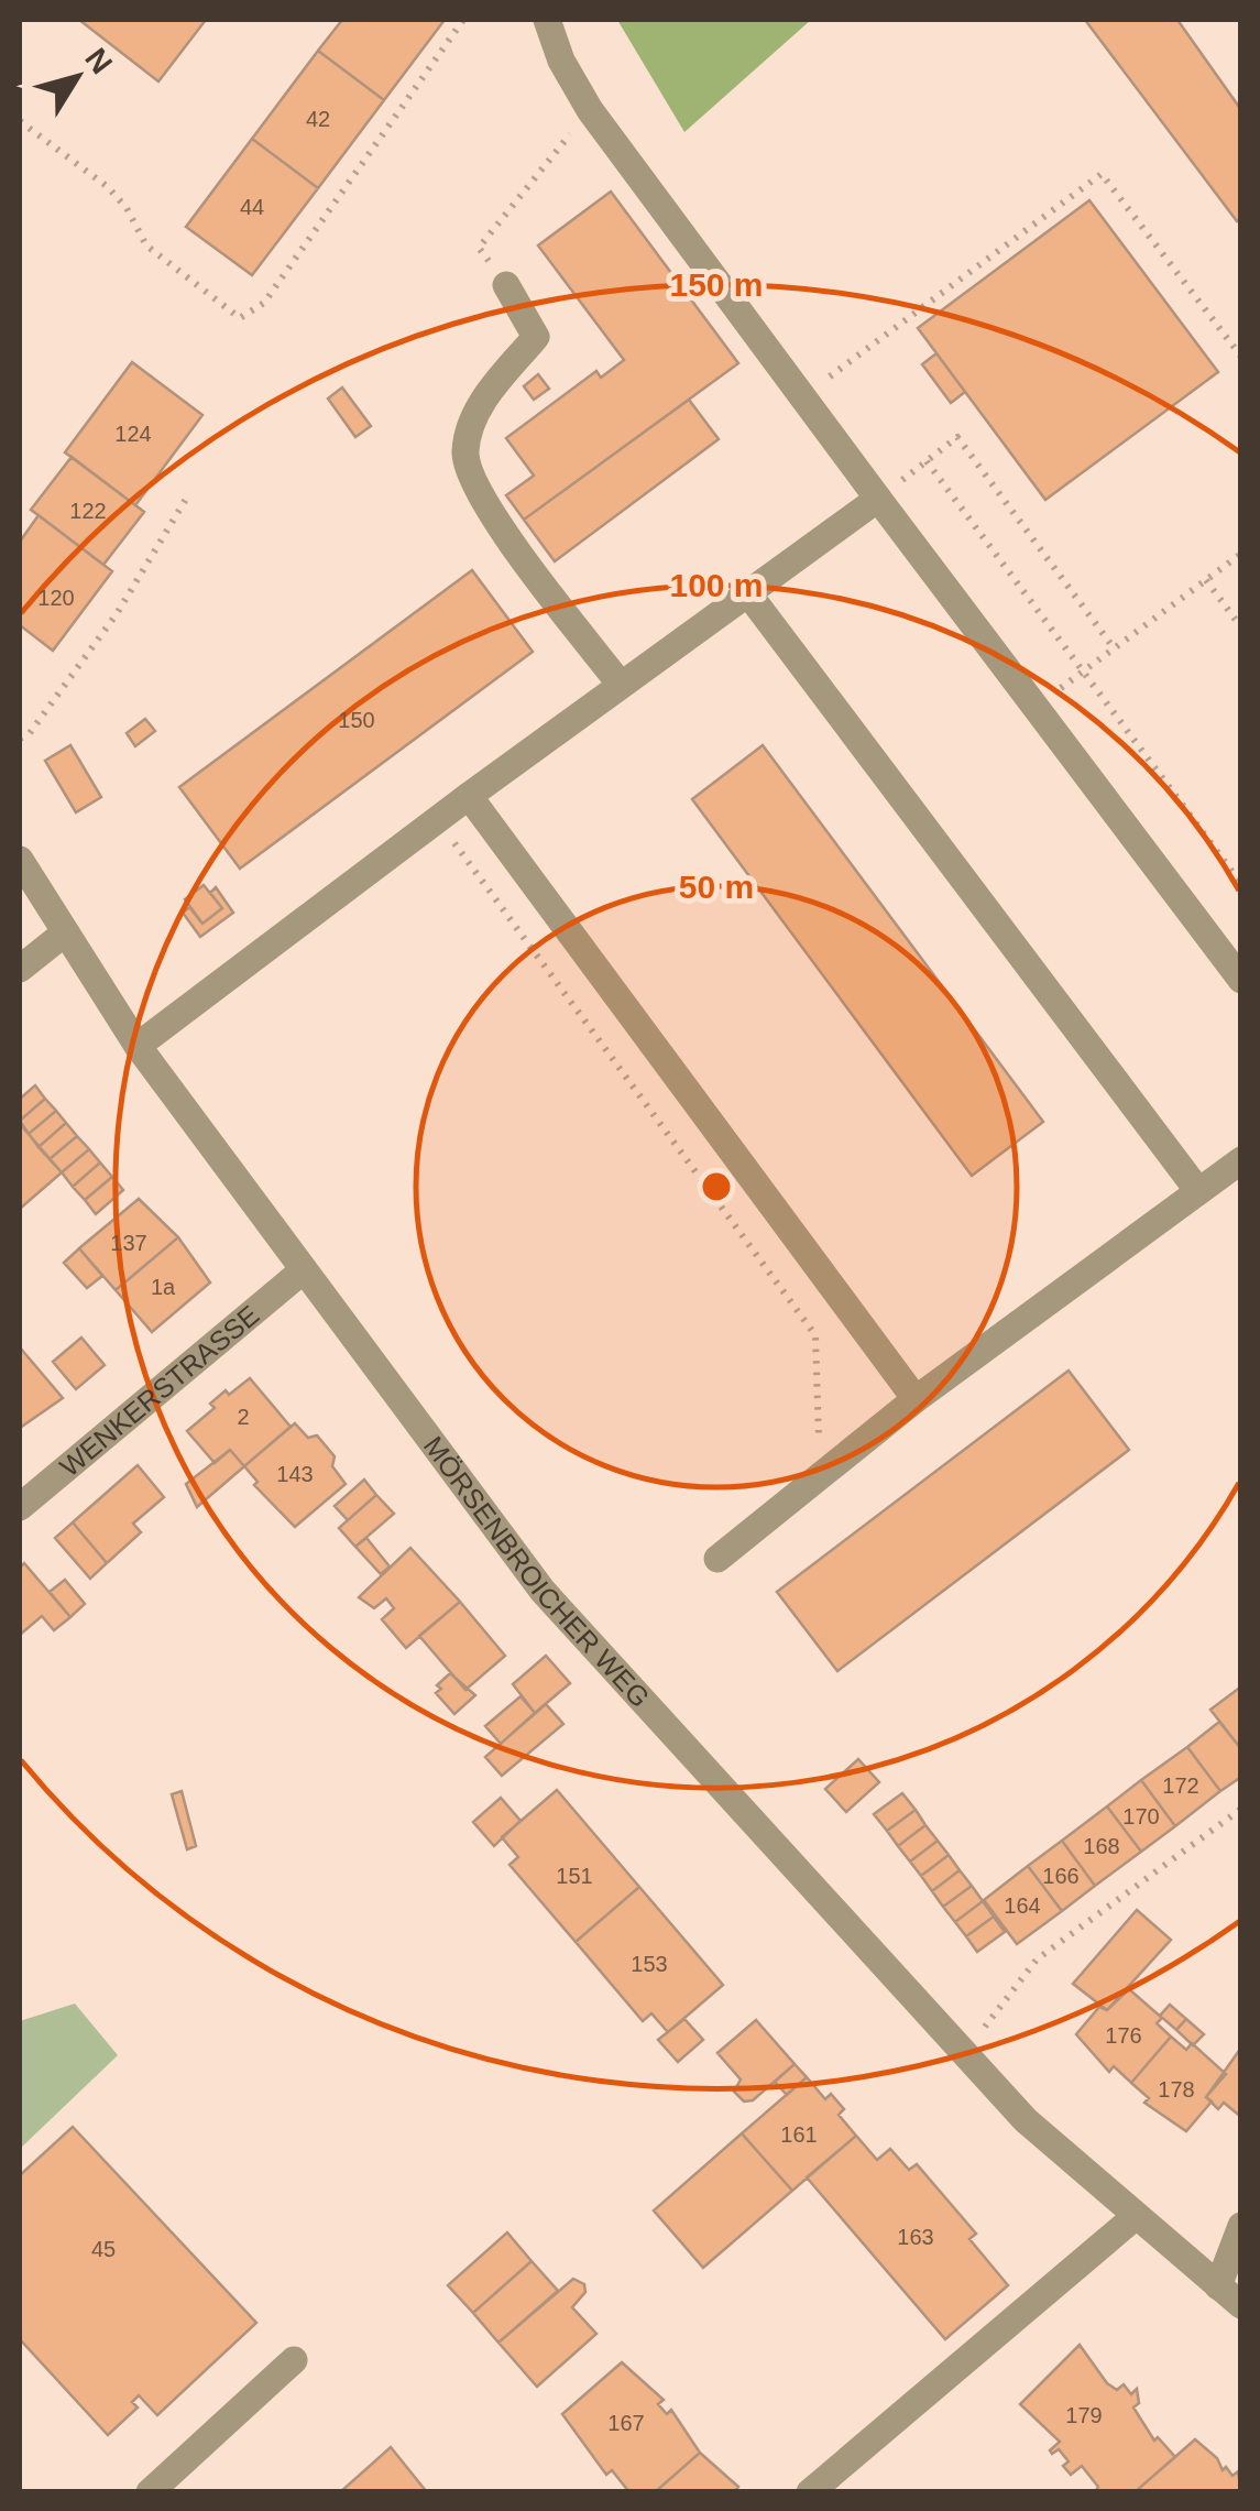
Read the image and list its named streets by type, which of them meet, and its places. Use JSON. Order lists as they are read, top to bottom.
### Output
{
  "streets": {
    "street": ["WENKERSTRASSE", "MÖRSENBROICHER WEG"]
  },
  "crossings": [
    ["WENKERSTRASSE", "MÖRSENBROICHER WEG"]
  ],
  "house_numbers": [
    "42",
    "44",
    "124",
    "122",
    "120",
    "150",
    "137",
    "1a",
    "2",
    "143",
    "172",
    "170",
    "168",
    "151",
    "166",
    "164",
    "153",
    "176",
    "178",
    "161",
    "163",
    "45",
    "179",
    "167"
  ],
  "north": "top right",
  "rings": ["150 m", "100 m", "50 m"]
}
